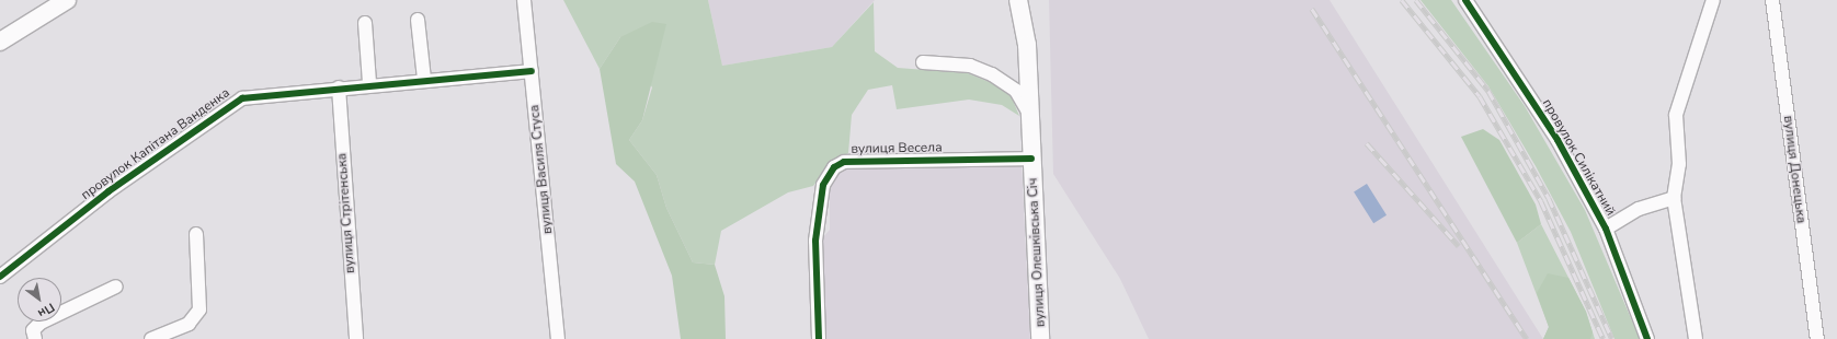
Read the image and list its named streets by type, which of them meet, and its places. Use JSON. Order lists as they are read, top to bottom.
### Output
{
  "streets": {
    "street": [
      "провулок Капітана Ванденка",
      "вулиця Весела",
      "провулок Силікатний",
      "вулиця Василя Стуса",
      "вулиця Донецька",
      "вулиця Стрітенська",
      "вулиця Олешківська Січ"
    ]
  },
  "crossings": [
    ["провулок Капітана Ванденка", "вулиця Василя Стуса"],
    ["провулок Капітана Ванденка", "вулиця Стрітенська"],
    ["вулиця Весела", "вулиця Олешківська Січ"]
  ],
  "north": "bottom right"
}
